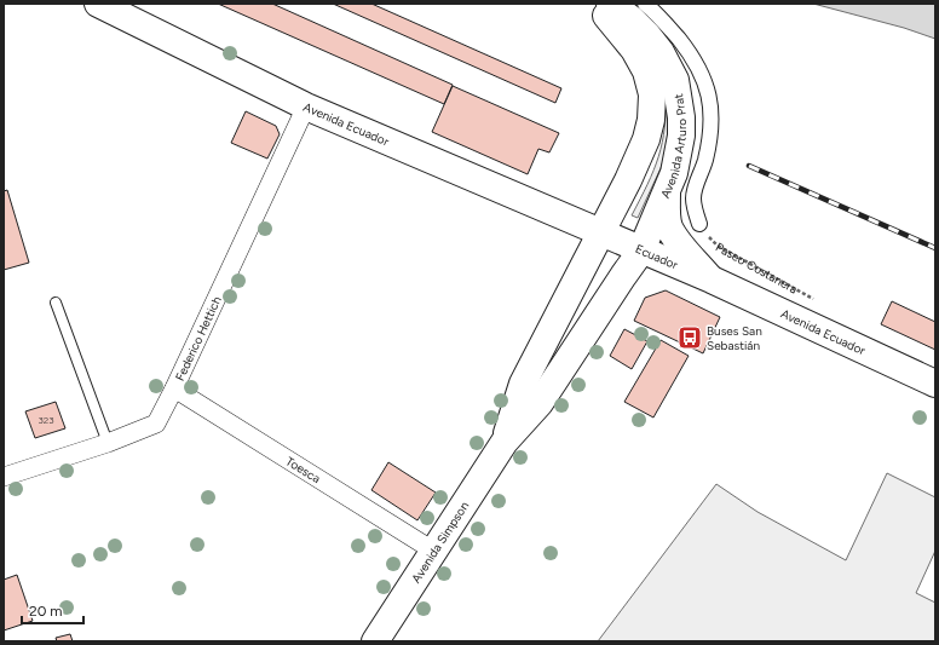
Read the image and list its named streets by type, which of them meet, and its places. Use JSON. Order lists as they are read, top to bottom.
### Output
{
  "streets": {
    "main road": [
      "Avenida Ecuador",
      "Avenida Arturo Prat",
      "Ecuador",
      "Avenida Simpson"
    ],
    "street": ["Federico Hettich", "Toesca"],
    "path": ["Paseo Costanera"]
  },
  "crossings": [
    ["Avenida Ecuador", "Avenida Arturo Prat"],
    ["Avenida Ecuador", "Ecuador"],
    ["Avenida Ecuador", "Federico Hettich"],
    ["Avenida Ecuador", "Avenida Simpson"],
    ["Avenida Arturo Prat", "Ecuador"],
    ["Avenida Arturo Prat", "Avenida Simpson"],
    ["Ecuador", "Avenida Simpson"],
    ["Federico Hettich", "Toesca"],
    ["Toesca", "Avenida Simpson"]
  ],
  "places": {
    "bus stop": ["Buses San Sebastián"]
  },
  "house_numbers": ["323"],
  "scale_bar": "20 m"
}
